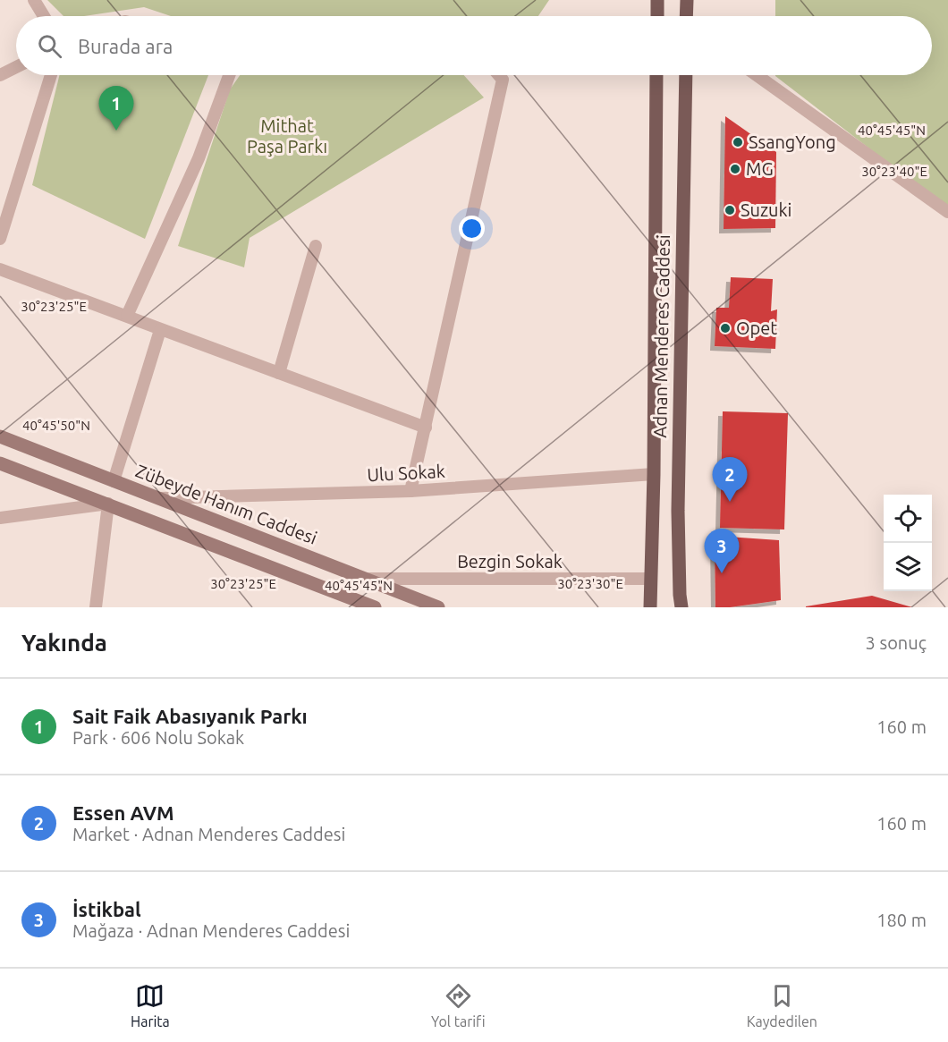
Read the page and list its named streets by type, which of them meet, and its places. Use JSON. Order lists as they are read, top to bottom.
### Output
{
  "streets": {
    "main road": ["Adnan Menderes Caddesi", "Zübeyde Hanım Caddesi"],
    "street": ["Ulu Sokak", "Bezgin Sokak"]
  },
  "crossings": [
    ["Adnan Menderes Caddesi", "Ulu Sokak"],
    ["Adnan Menderes Caddesi", "Bezgin Sokak"],
    ["Ulu Sokak", "Zübeyde Hanım Caddesi"],
    ["Zübeyde Hanım Caddesi", "Bezgin Sokak"]
  ],
  "parks": ["Mithat Paşa Parkı"],
  "places": [
    "SsangYong",
    "MG",
    "Suzuki",
    "Opet"
  ],
  "page": {
    "search": "Burada ara",
    "pins": ["1", "2", "3"],
    "heading": ["Yakında", "3 sonuç"],
    "list": [
      {
        "mark": "1",
        "name": "Sait Faik Abasıyanık Parkı",
        "note": "Park · 606 Nolu Sokak",
        "value": "160 m"
      },
      {
        "mark": "2",
        "name": "Essen AVM",
        "note": "Market · Adnan Menderes Caddesi",
        "value": "160 m"
      },
      {
        "mark": "3",
        "name": "İstikbal",
        "note": "Mağaza · Adnan Menderes Caddesi",
        "value": "180 m"
      }
    ],
    "nav": ["Harita", "Yol tarifi", "Kaydedilen"]
  },
  "coordinates": [
    "40°45'45\"N",
    "30°23'40\"E",
    "30°23'25\"E",
    "40°45'50\"N",
    "30°23'30\"E"
  ]
}
